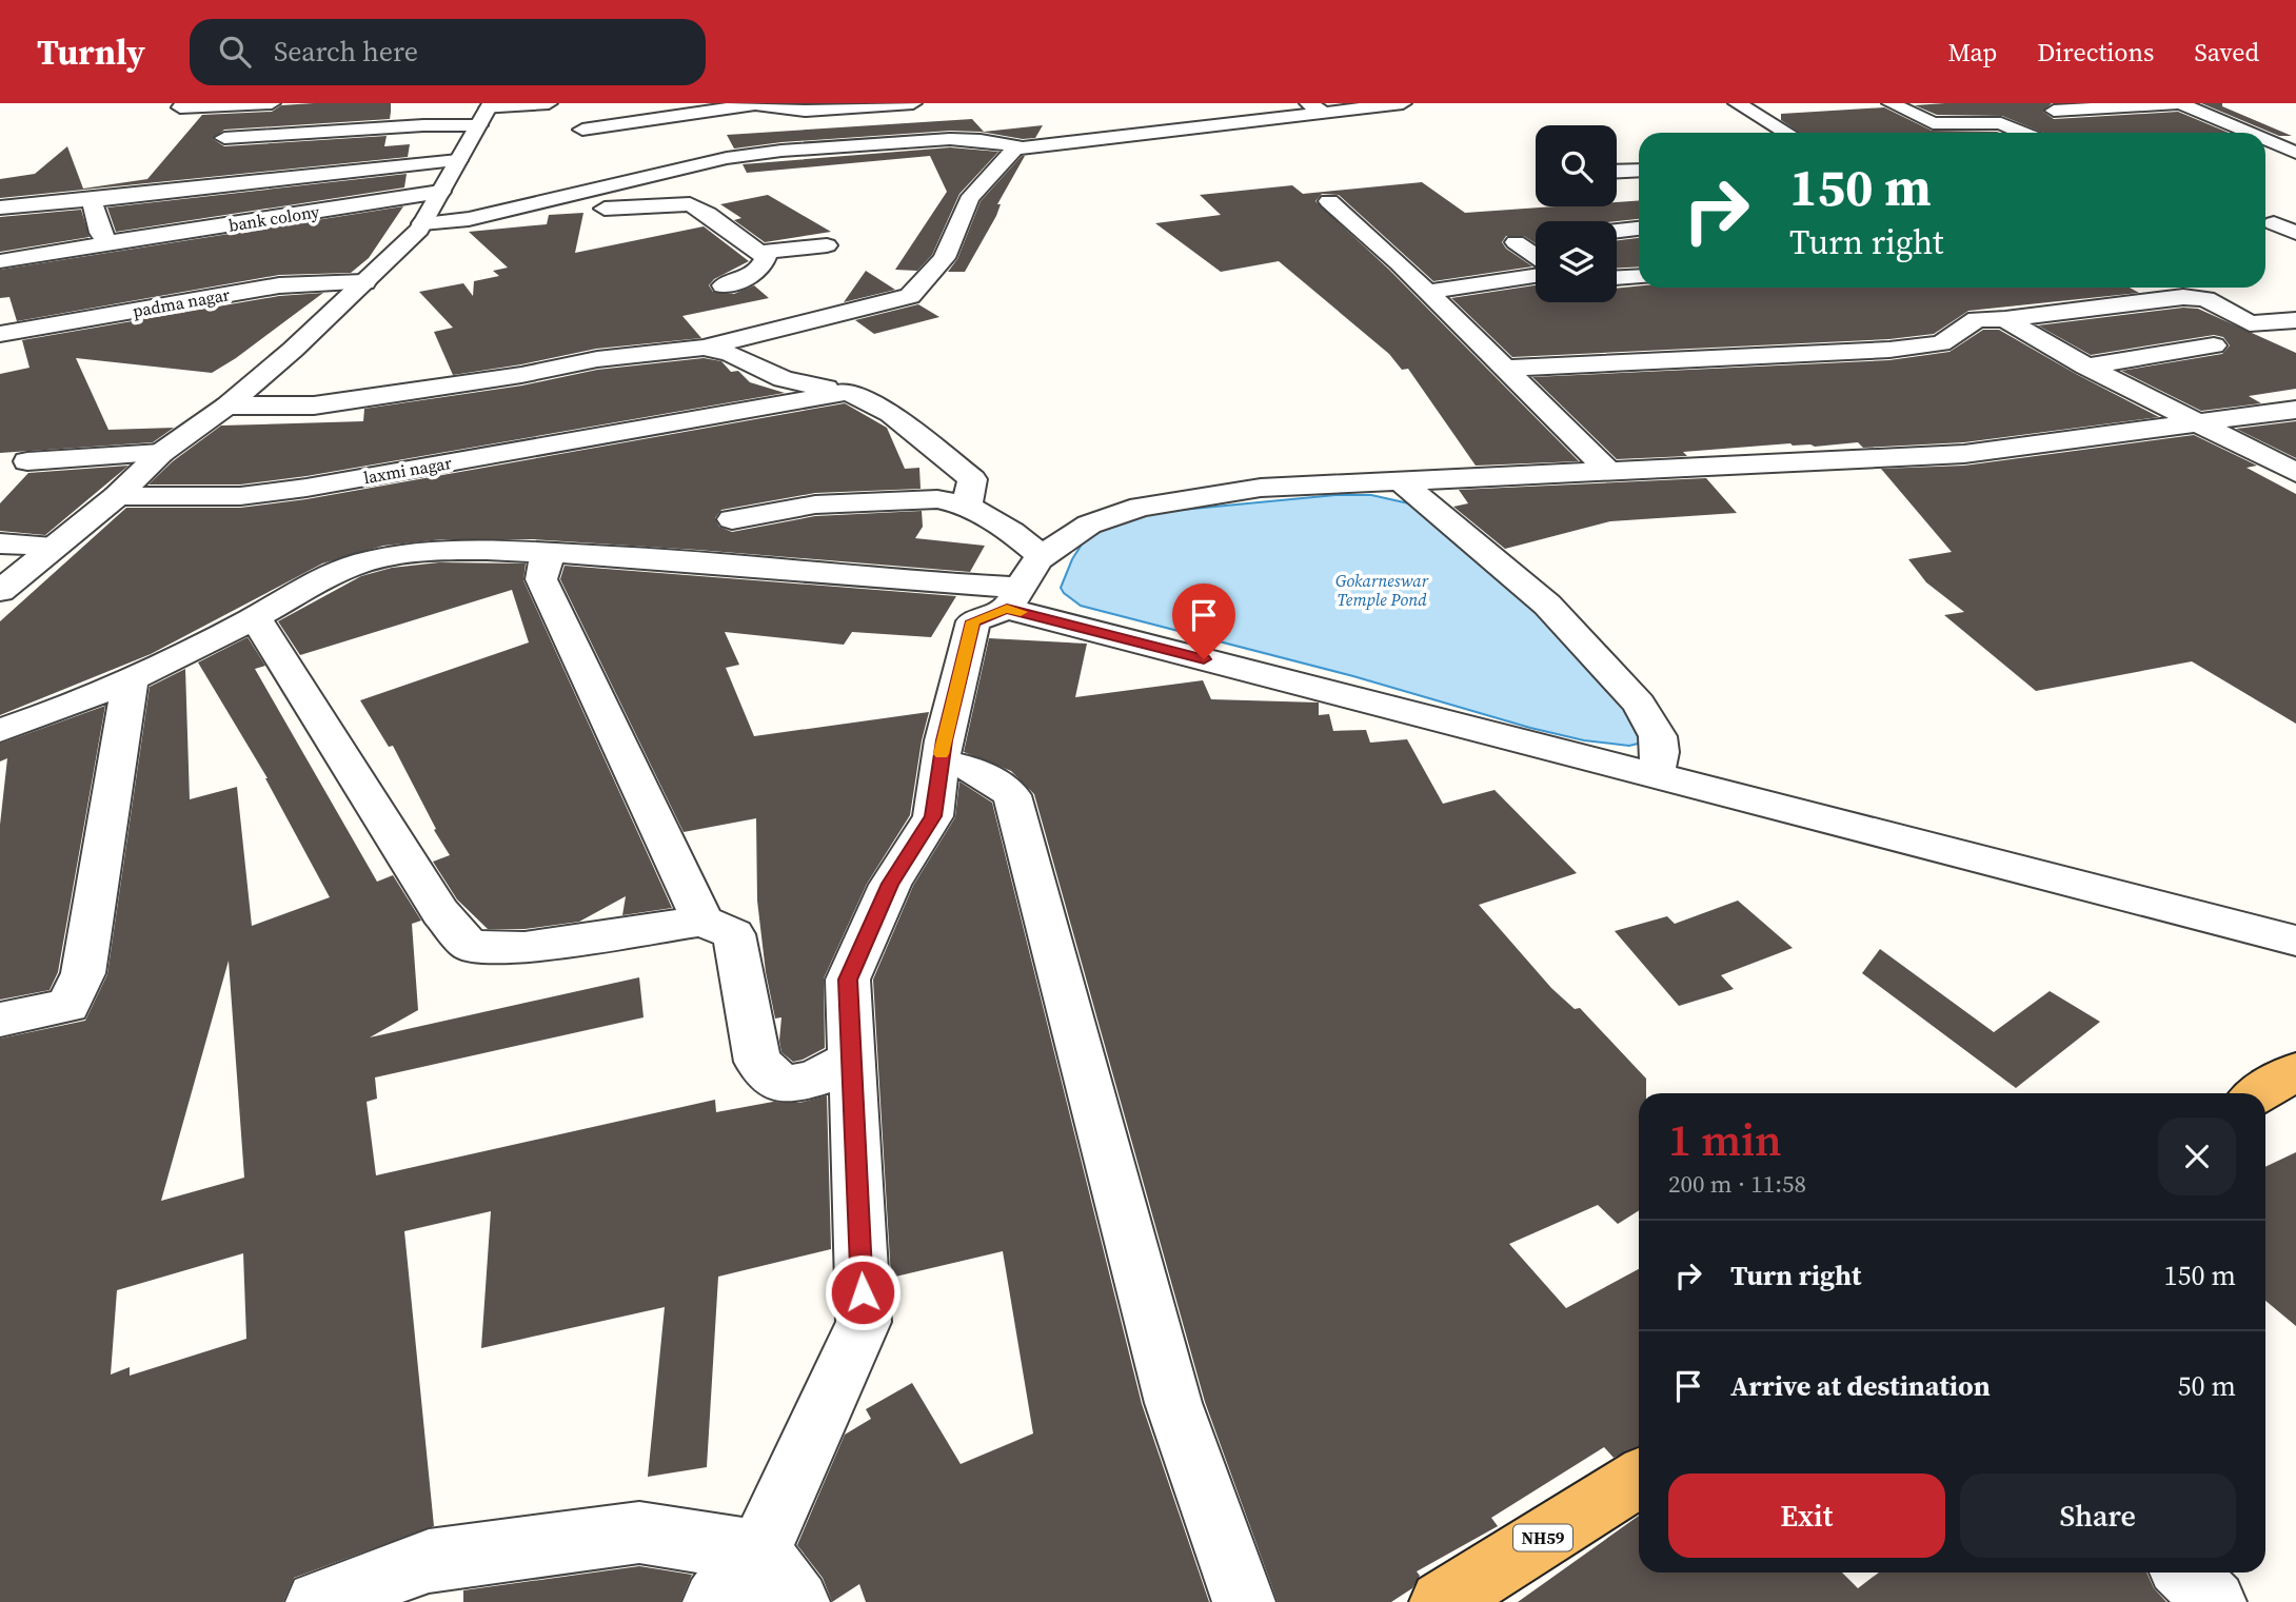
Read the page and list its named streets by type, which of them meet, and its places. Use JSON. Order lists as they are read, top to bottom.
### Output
{
  "streets": {
    "highway": ["NH59"],
    "street": ["bank colony", "padma nagar", "laxmi nagar"]
  },
  "water": ["Gokarneswar Temple Pond"],
  "page": {
    "header": "Turnly",
    "search": "Search here",
    "nav": ["Map", "Directions", "Saved"],
    "turn": ["150 m", "Turn right"],
    "heading": ["1 min", "200 m · 11:58"],
    "list": [
      {
        "name": "Turn right",
        "value": "150 m"
      },
      {
        "name": "Arrive at destination",
        "value": "50 m"
      }
    ],
    "buttons": ["Exit", "Share"]
  }
}
